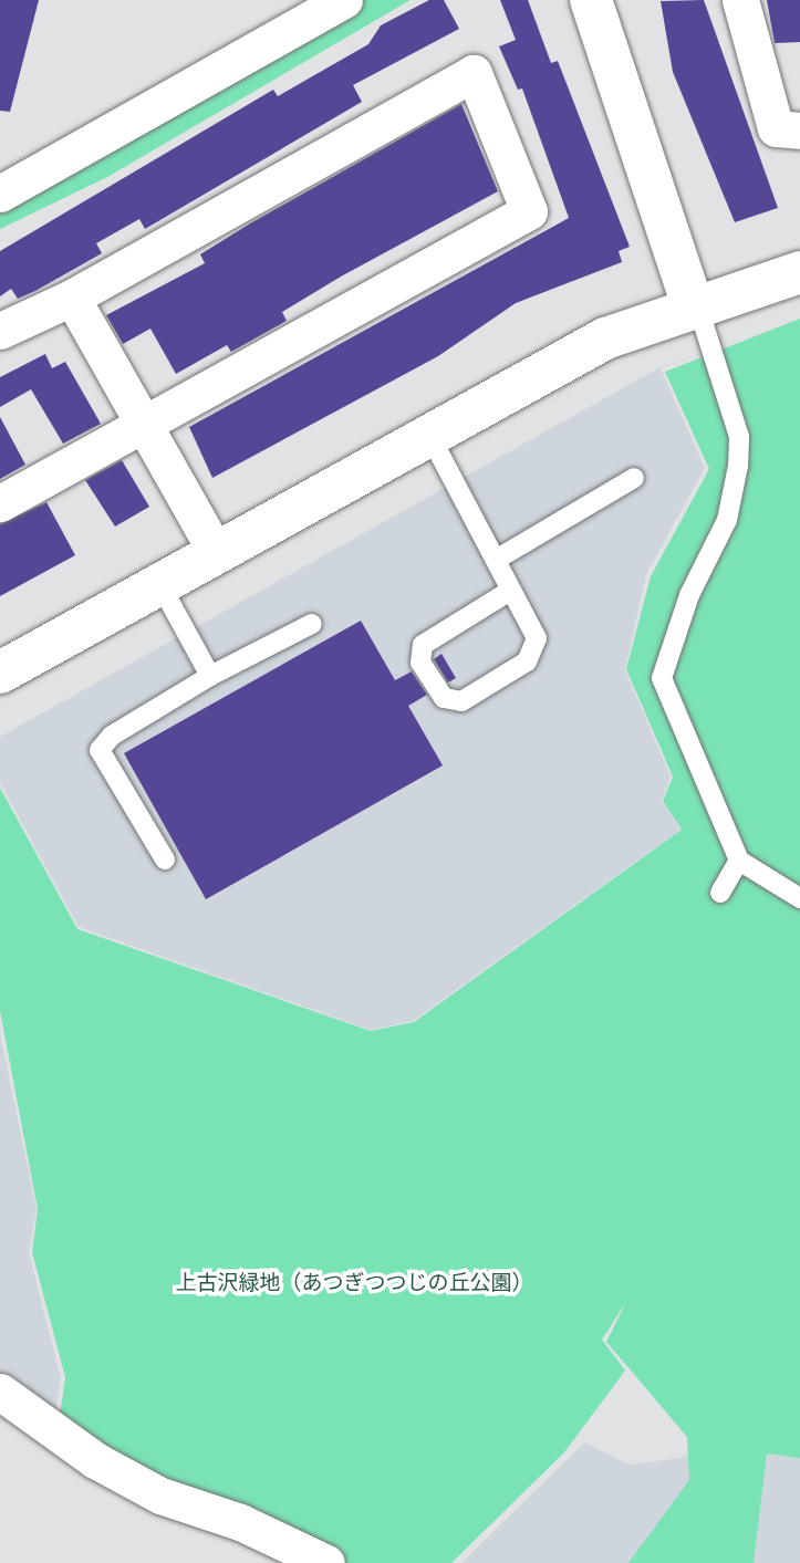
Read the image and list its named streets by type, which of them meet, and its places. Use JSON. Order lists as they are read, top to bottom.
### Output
{
  "parks": ["上古沢緑地（あつぎつつじの丘公園）"]
}
